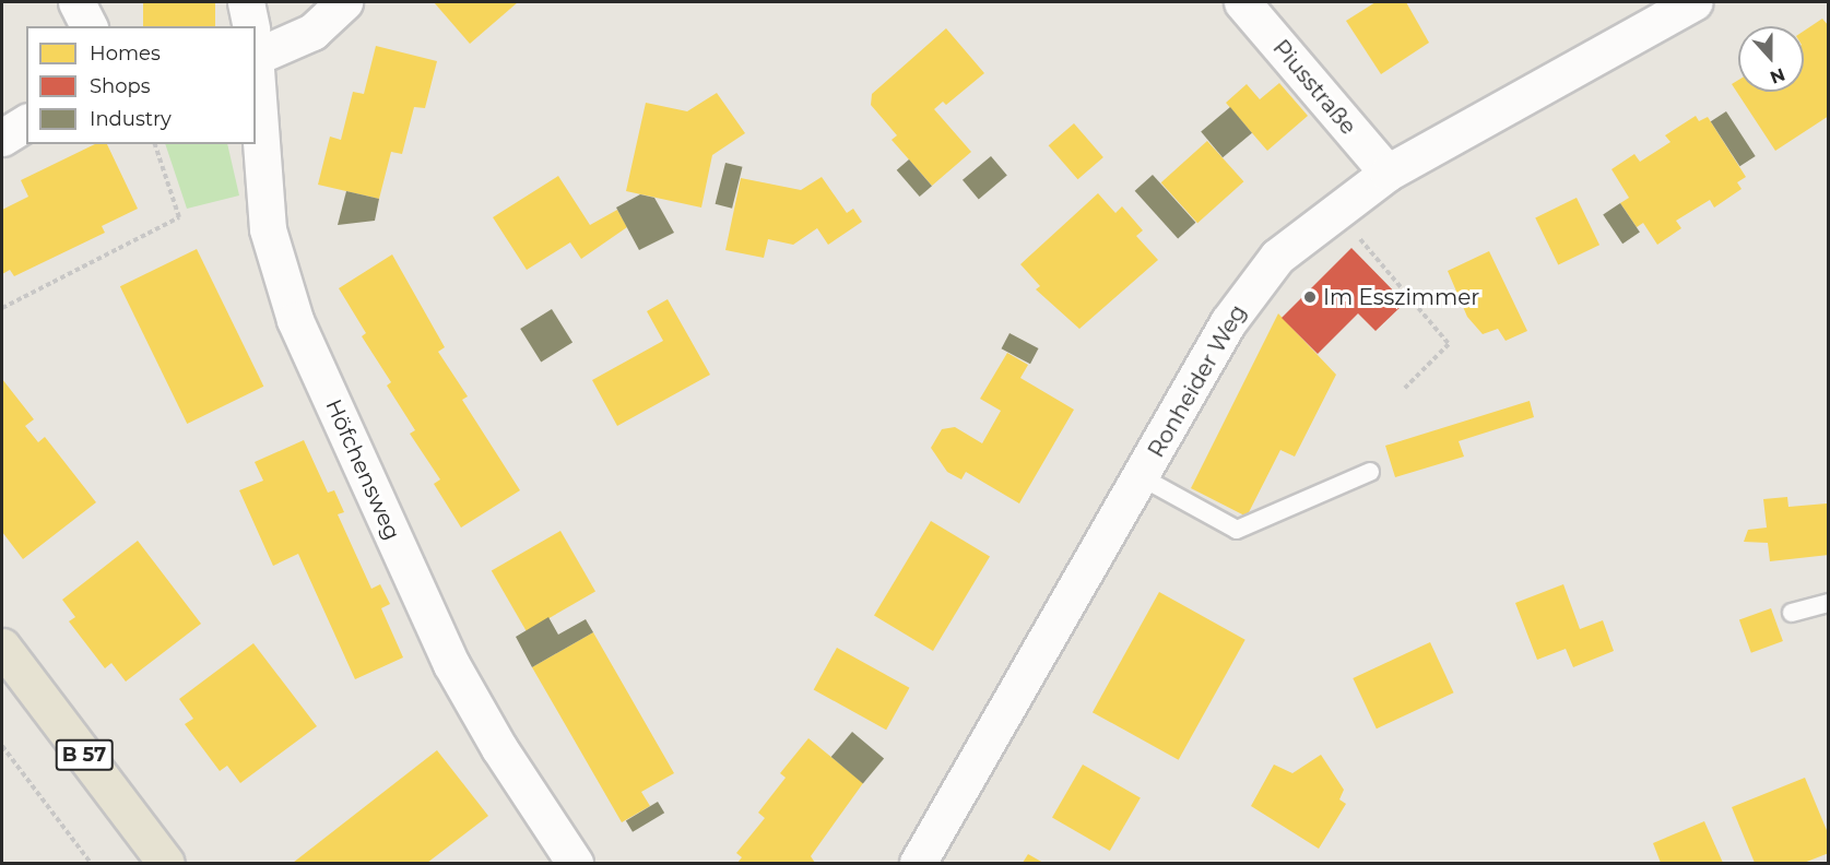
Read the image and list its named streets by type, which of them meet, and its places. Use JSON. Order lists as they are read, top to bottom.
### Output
{
  "streets": {
    "main road": ["B 57"],
    "street": ["Piusstraße", "Ronheider Weg", "Höfchensweg"]
  },
  "crossings": [
    ["Piusstraße", "Ronheider Weg"]
  ],
  "places": ["Im Esszimmer"],
  "legend": ["Homes", "Shops", "Industry"],
  "north": "bottom"
}
